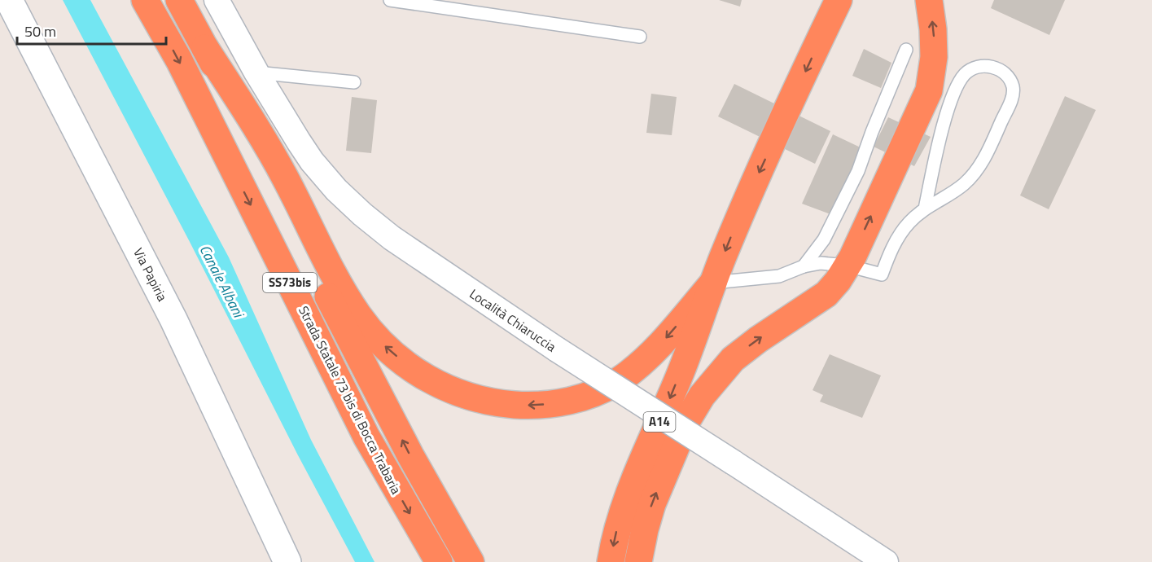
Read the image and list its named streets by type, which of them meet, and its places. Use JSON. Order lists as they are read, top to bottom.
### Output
{
  "streets": {
    "highway": ["SS73bis", "Strada Statale 73 bis di Bocca Trabaria", "A14"],
    "street": ["Via Papiria", "Località Chiaruccia"]
  },
  "water": ["Canale Albani"],
  "scale_bar": "50 m"
}
